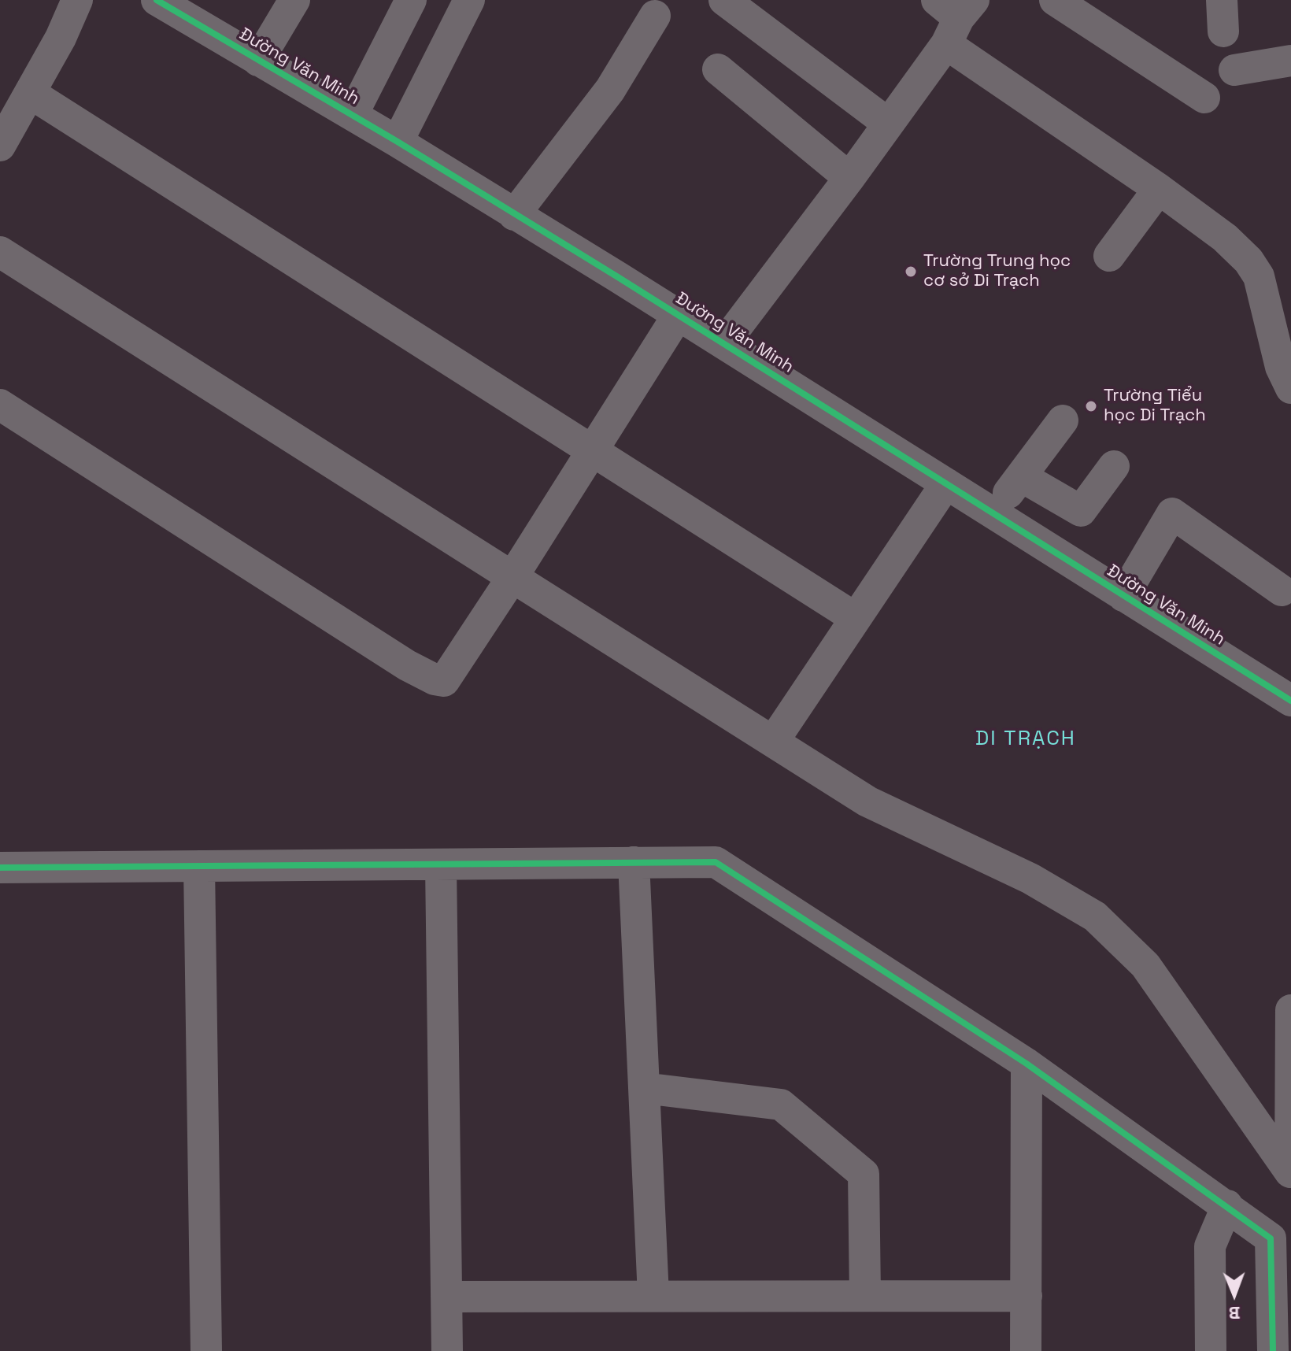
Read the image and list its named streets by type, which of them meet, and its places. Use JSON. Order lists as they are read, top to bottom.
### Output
{
  "streets": {
    "street": ["Đường Văn Minh"]
  },
  "districts": ["DI TRẠCH"],
  "places": ["Trường Trung học cơ sở Di Trạch", "Trường Tiểu học Di Trạch"],
  "north": "bottom"
}
